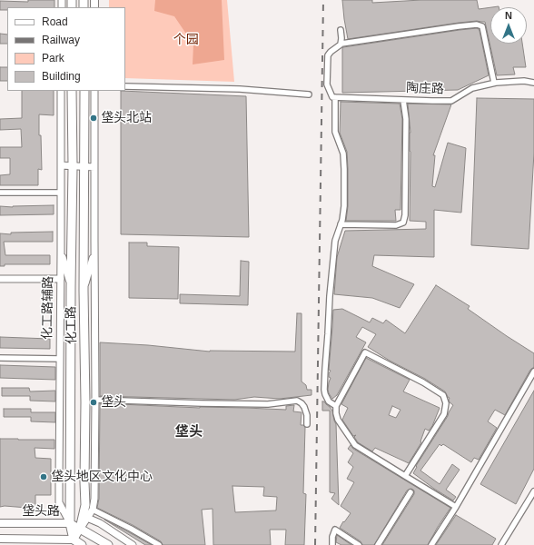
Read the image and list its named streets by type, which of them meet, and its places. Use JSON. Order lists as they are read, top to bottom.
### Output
{
  "streets": {
    "main road": ["化工路", "垡头路"],
    "street": ["陶庄路", "化工路辅路"]
  },
  "crossings": [
    ["化工路辅路", "化工路"],
    ["化工路辅路", "垡头路"],
    ["化工路", "垡头路"]
  ],
  "districts": ["垡头"],
  "parks": ["个园"],
  "places": ["垡头北站", "垡头", "垡头地区文化中心"],
  "legend": [
    "Road",
    "Railway",
    "Park",
    "Building"
  ],
  "north": "top"
}
